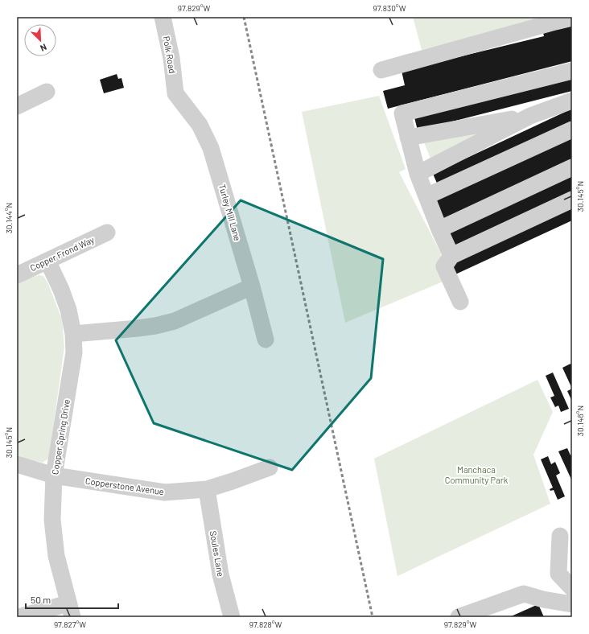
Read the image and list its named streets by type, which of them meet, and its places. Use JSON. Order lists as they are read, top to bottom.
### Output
{
  "streets": {
    "street": [
      "Polk Road",
      "Turley Mill Lane",
      "Copper Frond Way",
      "Copper Spring Drive",
      "Copperstone Avenue",
      "Soules Lane"
    ]
  },
  "crossings": [
    ["Polk Road", "Turley Mill Lane"],
    ["Copper Frond Way", "Copper Spring Drive"],
    ["Copper Spring Drive", "Copperstone Avenue"],
    ["Copperstone Avenue", "Soules Lane"]
  ],
  "parks": ["Manchaca Community Park"],
  "scale_bar": "50 m",
  "north": "bottom right",
  "coordinates": [
    "97.829°W",
    "97.830°W",
    "30.145°N",
    "30.144°N",
    "30.146°N",
    "97.827°W",
    "97.828°W"
  ]
}
